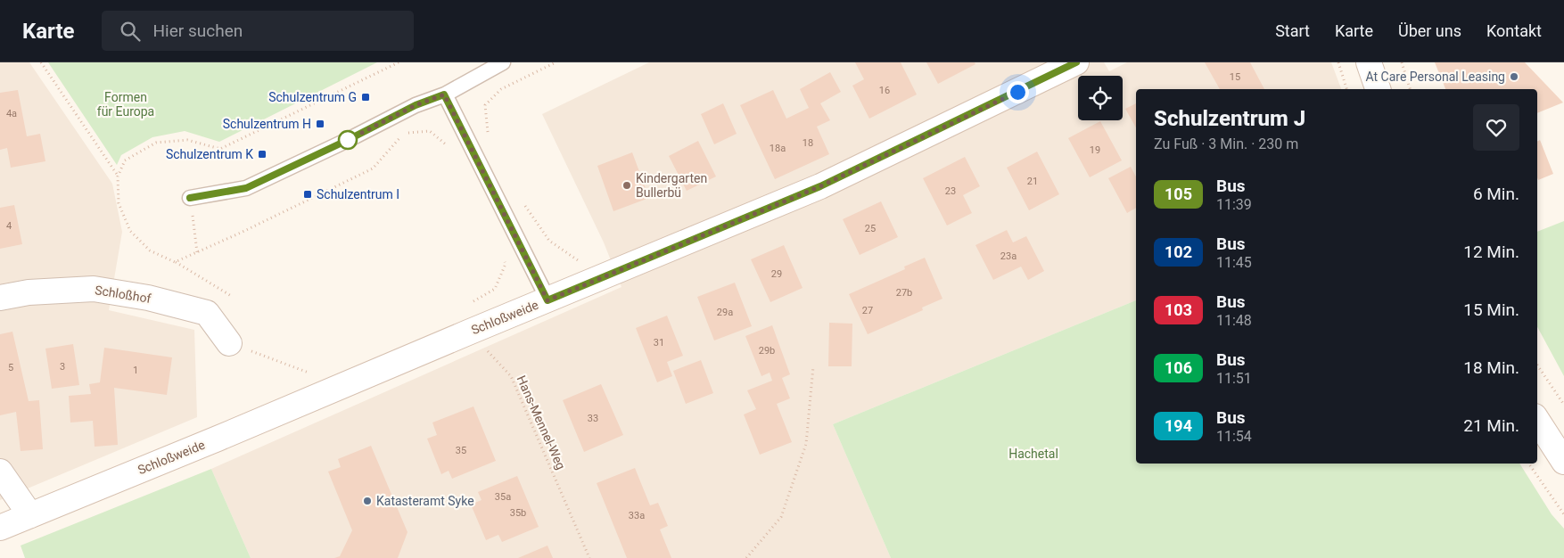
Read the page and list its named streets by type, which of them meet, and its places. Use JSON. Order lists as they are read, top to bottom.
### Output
{
  "streets": {
    "street": ["Schloßhof", "Schloßweide"],
    "path": ["Hans-Mennel-Weg"]
  },
  "crossings": [
    ["Schloßweide", "Hans-Mennel-Weg"]
  ],
  "parks": ["Formen für Europa", "Hachetal"],
  "places": {
    "other": ["At Care Personal Leasing", "Kindergarten Bullerbü", "Katasteramt Syke"],
    "transit": [
      "Schulzentrum G",
      "Schulzentrum H",
      "Schulzentrum K",
      "Schulzentrum I"
    ]
  },
  "lines": ["bus line 105"],
  "house_numbers": [
    "15",
    "16",
    "4a",
    "18",
    "18a",
    "19",
    "21",
    "23",
    "4",
    "25",
    "23a",
    "29",
    "27b",
    "27",
    "29a",
    "31",
    "29b",
    "3",
    "5",
    "1",
    "33",
    "35",
    "35a",
    "35b",
    "33a"
  ],
  "page": {
    "header": "Karte",
    "search": "Hier suchen",
    "nav": [
      "Start",
      "Karte",
      "Über uns",
      "Kontakt"
    ],
    "heading": ["Schulzentrum J", "Zu Fuß · 3 Min. · 230 m"],
    "list": [
      {
        "mark": "105",
        "name": "Bus",
        "note": "11:39",
        "value": "6 Min."
      },
      {
        "mark": "102",
        "name": "Bus",
        "note": "11:45",
        "value": "12 Min."
      },
      {
        "mark": "103",
        "name": "Bus",
        "note": "11:48",
        "value": "15 Min."
      },
      {
        "mark": "106",
        "name": "Bus",
        "note": "11:51",
        "value": "18 Min."
      },
      {
        "mark": "194",
        "name": "Bus",
        "note": "11:54",
        "value": "21 Min."
      }
    ]
  }
}
